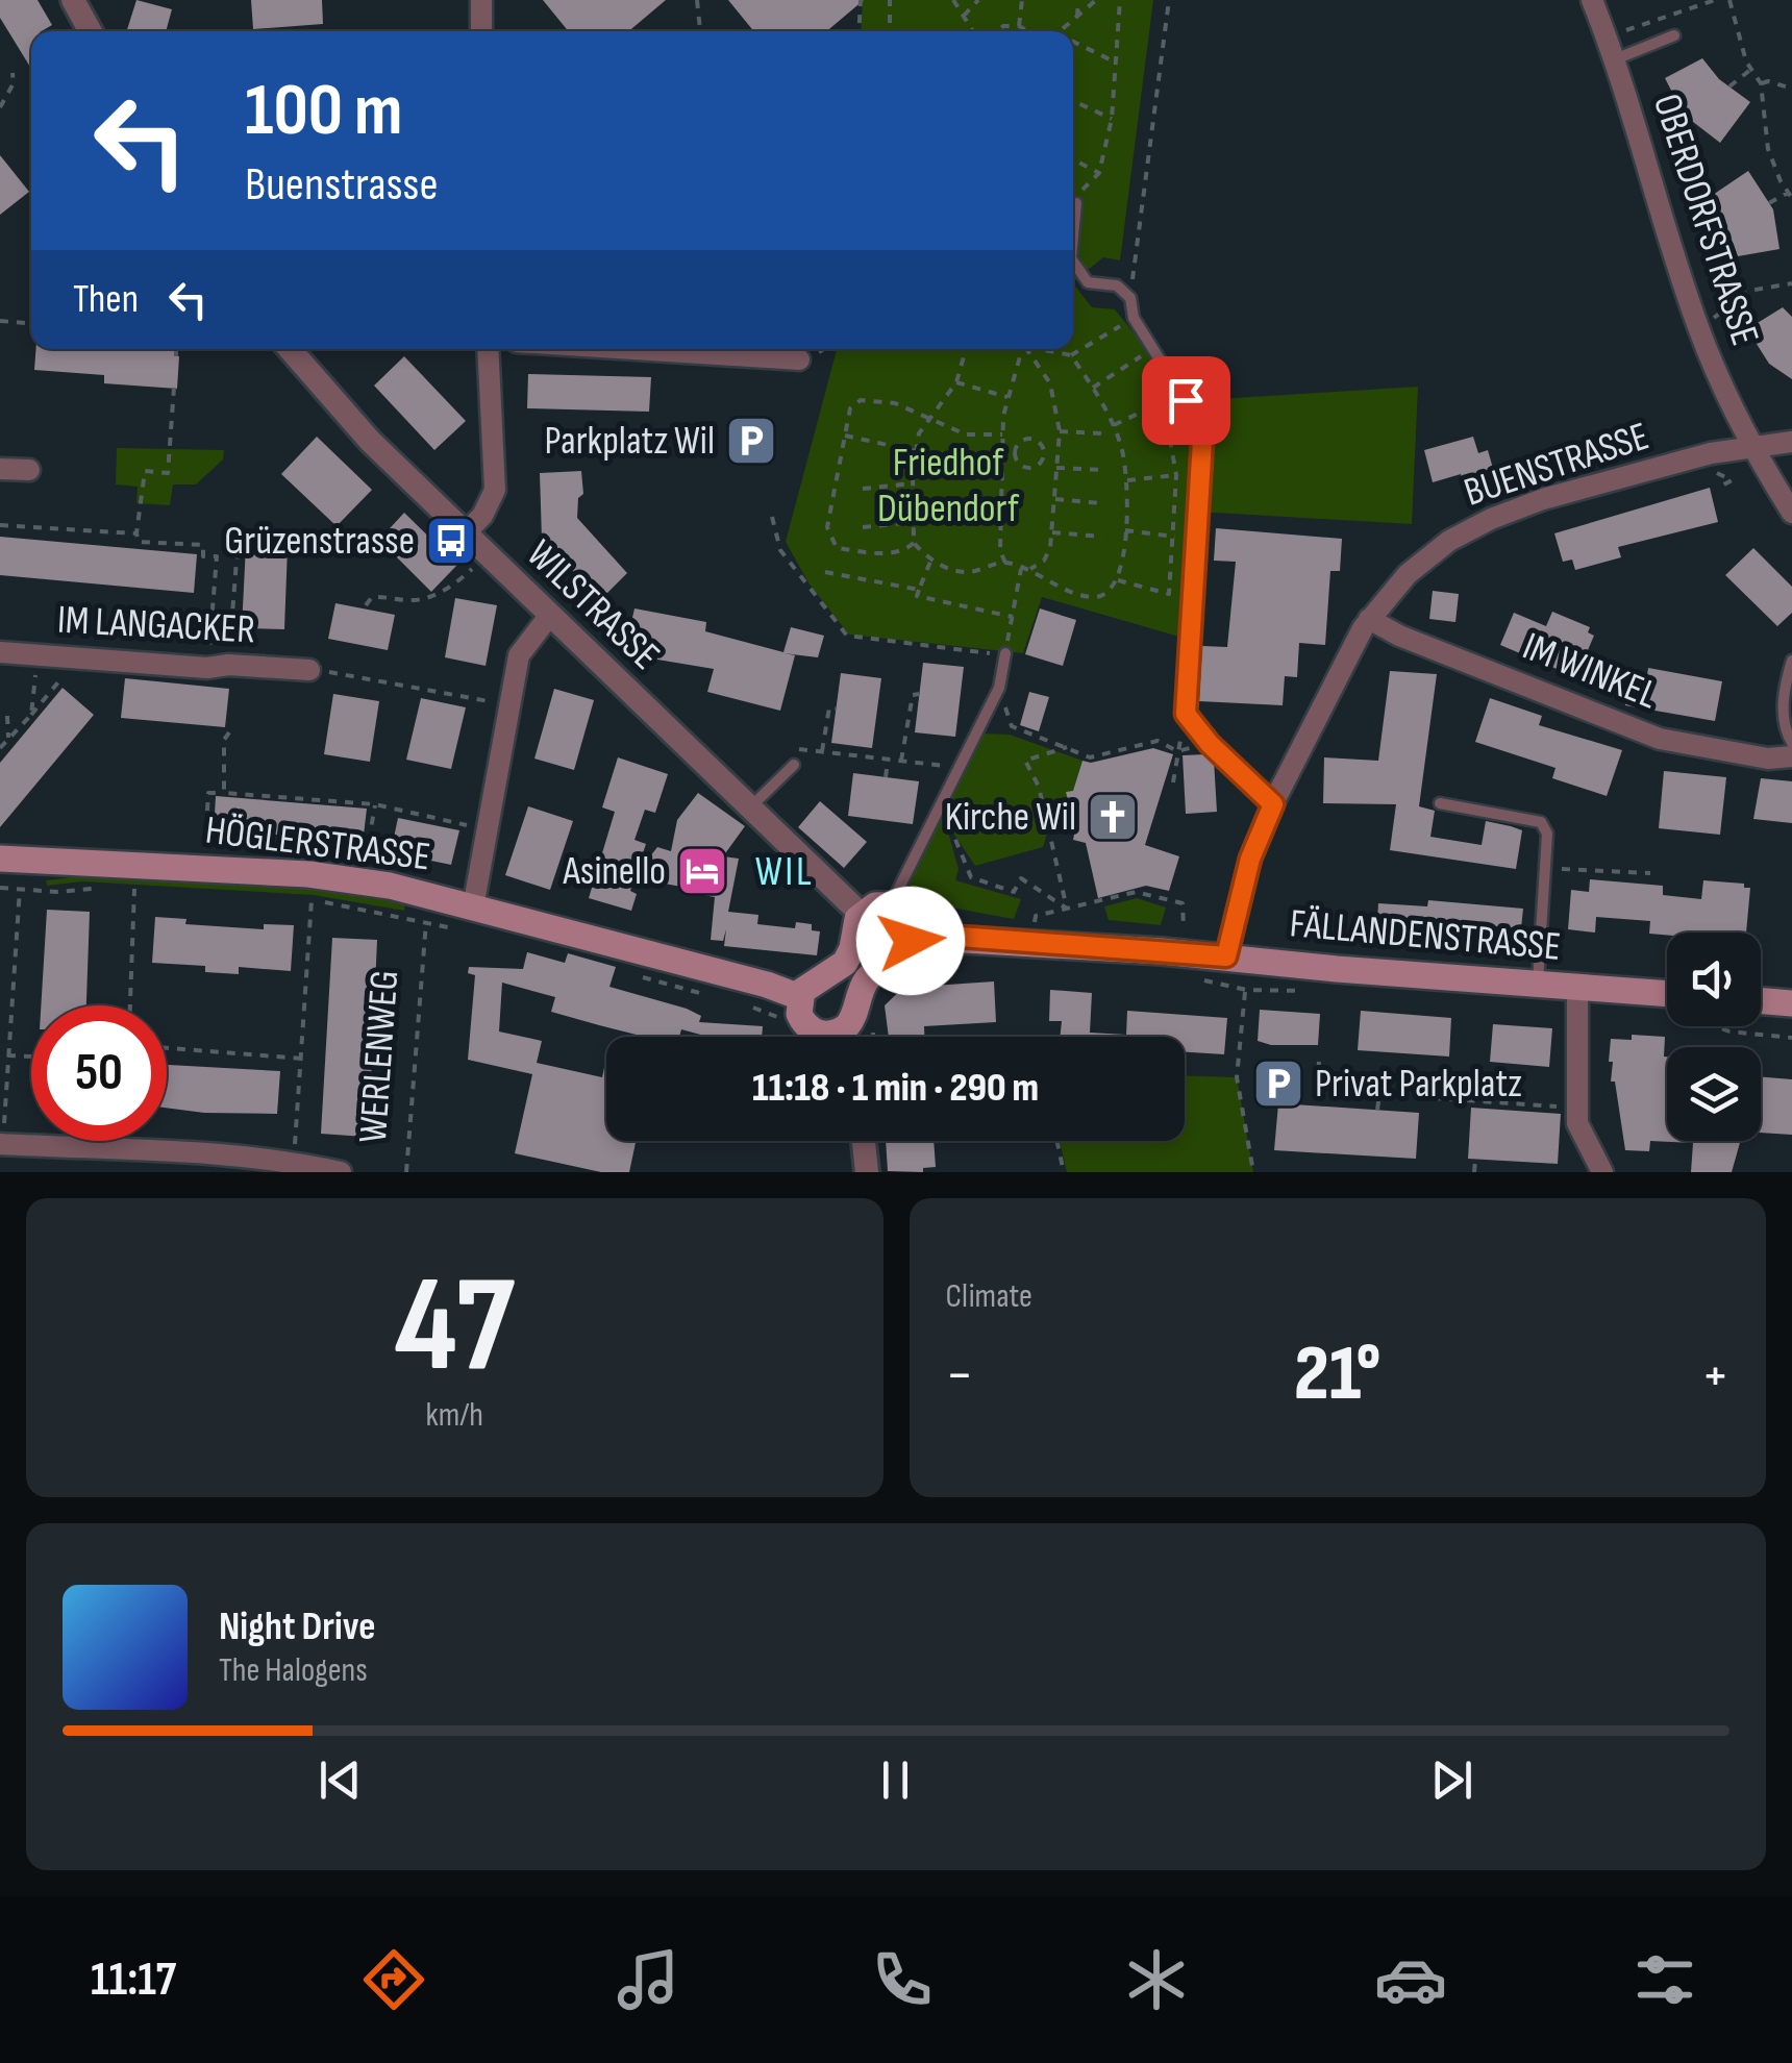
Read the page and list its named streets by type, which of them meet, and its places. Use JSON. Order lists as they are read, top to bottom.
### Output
{
  "streets": {
    "main road": ["HÖGLERSTRASSE", "FÄLLANDENSTRASSE"],
    "street": [
      "OBERDORFSTRASSE",
      "BUENSTRASSE",
      "WILSTRASSE",
      "IM LANGACKER",
      "IM WINKEL"
    ],
    "path": ["WERLENWEG"]
  },
  "crossings": [
    ["OBERDORFSTRASSE", "BUENSTRASSE"],
    ["BUENSTRASSE", "IM WINKEL"],
    ["BUENSTRASSE", "FÄLLANDENSTRASSE"]
  ],
  "districts": ["WIL"],
  "parks": ["Friedhof Dübendorf"],
  "places": {
    "parking": ["Parkplatz Wil", "Privat Parkplatz"],
    "bus stop": ["Grüzenstrasse"],
    "church": ["Kirche Wil"],
    "hotel": ["Asinello"]
  },
  "page": {
    "turn": ["100 m", "Buenstrasse"],
    "then": "Then",
    "limit": "50",
    "trip": "11:18 · 1 min · 290 m",
    "tile": [
      ["47", "km/h"],
      "Climate"
    ],
    "heat": ["−", "21°", "+"],
    "song": ["Night Drive", "The Halogens"],
    "tabs": "11:17"
  }
}
